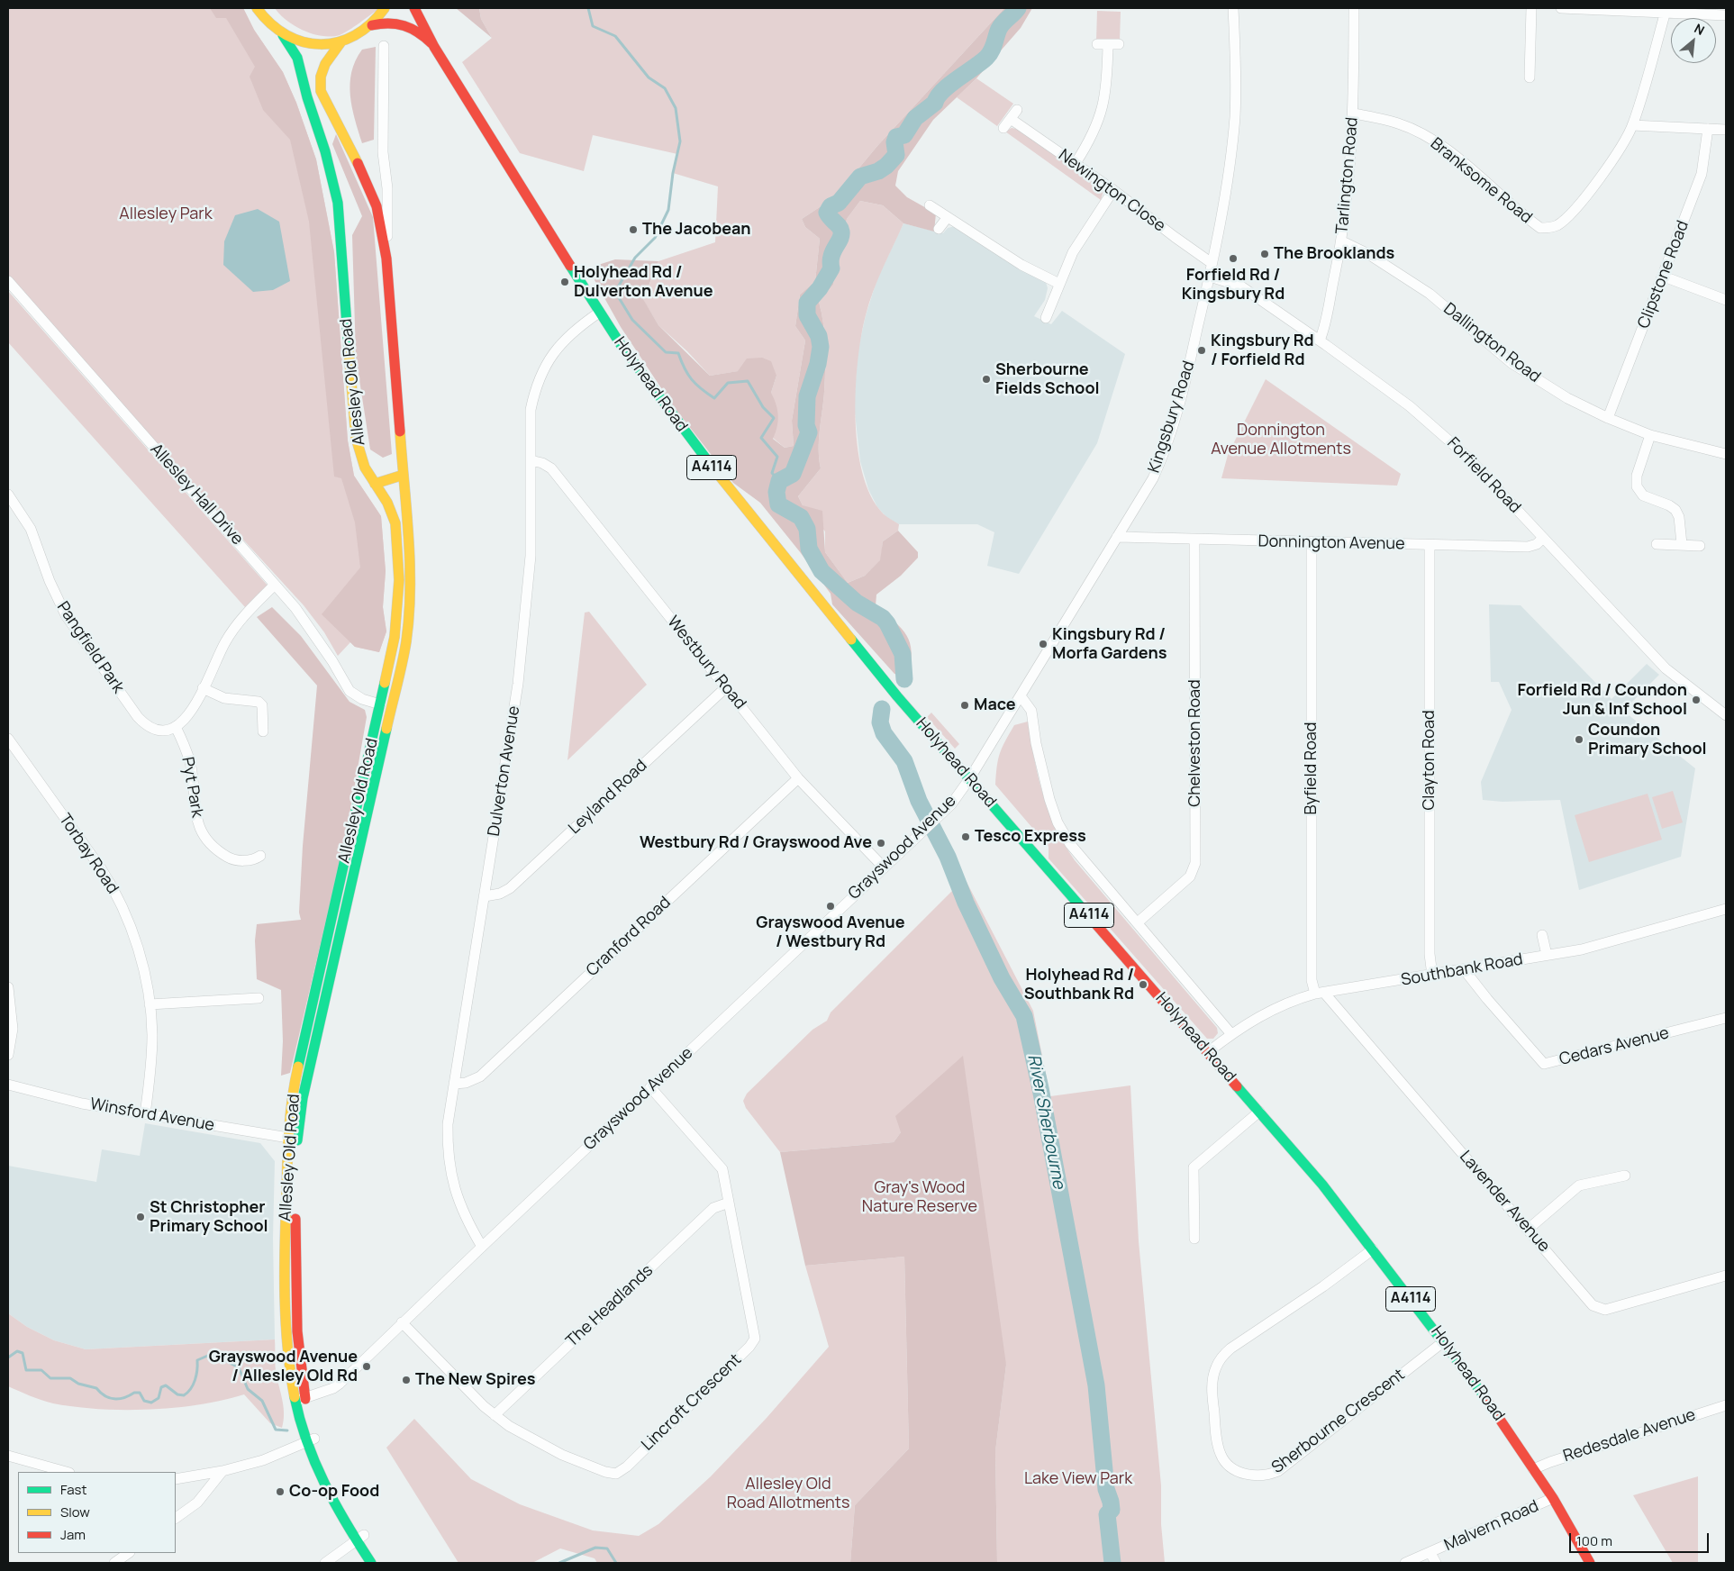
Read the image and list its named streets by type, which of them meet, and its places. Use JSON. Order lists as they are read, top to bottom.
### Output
{
  "streets": {
    "main road": ["Allesley Old Road", "Holyhead Road", "A4114"],
    "street": [
      "Tarlington Road",
      "Branksome Road",
      "Newington Close",
      "Clipstone Road",
      "Dallington Road",
      "Kingsbury Road",
      "Forfield Road",
      "Allesley Hall Drive",
      "Donnington Avenue",
      "Pangfield Park",
      "Westbury Road",
      "Chelveston Road",
      "Clayton Road",
      "Byfield Road",
      "Dulverton Avenue",
      "Pyt Park",
      "Leyland Road",
      "Grayswood Avenue",
      "Torbay Road",
      "Cranford Road",
      "Southbank Road",
      "Cedars Avenue",
      "Winsford Avenue",
      "Lavender Avenue",
      "The Headlands",
      "Lincroft Crescent",
      "Sherbourne Crescent",
      "Redesdale Avenue",
      "Malvern Road"
    ]
  },
  "crossings": [
    ["Tarlington Road", "Branksome Road"],
    ["Tarlington Road", "Dallington Road"],
    ["Tarlington Road", "Forfield Road"],
    ["Newington Close", "Kingsbury Road"],
    ["Clipstone Road", "Dallington Road"],
    ["Allesley Old Road", "Allesley Hall Drive"],
    ["Allesley Old Road", "Grayswood Avenue"],
    ["Allesley Old Road", "Winsford Avenue"],
    ["Holyhead Road", "Kingsbury Road"],
    ["Holyhead Road", "Dulverton Avenue"],
    ["Holyhead Road", "Grayswood Avenue"],
    ["Holyhead Road", "Southbank Road"],
    ["Holyhead Road", "Sherbourne Crescent"],
    ["Holyhead Road", "Redesdale Avenue"],
    ["Holyhead Road", "Malvern Road"],
    ["Kingsbury Road", "Forfield Road"],
    ["Kingsbury Road", "Donnington Avenue"],
    ["Kingsbury Road", "Grayswood Avenue"],
    ["Forfield Road", "Donnington Avenue"],
    ["Donnington Avenue", "Chelveston Road"],
    ["Donnington Avenue", "Clayton Road"],
    ["Donnington Avenue", "Byfield Road"],
    ["Pangfield Park", "Pyt Park"],
    ["Westbury Road", "Dulverton Avenue"],
    ["Westbury Road", "Leyland Road"],
    ["Westbury Road", "Grayswood Avenue"],
    ["Westbury Road", "Cranford Road"],
    ["Clayton Road", "Southbank Road"],
    ["Byfield Road", "Southbank Road"],
    ["Byfield Road", "Lavender Avenue"],
    ["Dulverton Avenue", "Leyland Road"],
    ["Dulverton Avenue", "Grayswood Avenue"],
    ["Dulverton Avenue", "Cranford Road"],
    ["Grayswood Avenue", "Lincroft Crescent"],
    ["Torbay Road", "Winsford Avenue"],
    ["Southbank Road", "Cedars Avenue"],
    ["Southbank Road", "Lavender Avenue"],
    ["The Headlands", "Lincroft Crescent"]
  ],
  "water": ["River Sherbourne"],
  "parks": [
    "Allesley Park",
    "Donnington Avenue Allotments",
    "Gray's Wood Nature Reserve",
    "Lake View Park",
    "Allesley Old Road Allotments"
  ],
  "places": [
    "The Jacobean",
    "The Brooklands",
    "Forfield Rd / Kingsbury Rd",
    "Holyhead Rd / Dulverton Avenue",
    "Kingsbury Rd / Forfield Rd",
    "Sherbourne Fields School",
    "Kingsbury Rd / Morfa Gardens",
    "Forfield Rd / Coundon Jun & Inf School",
    "Mace",
    "Coundon Primary School",
    "Tesco Express",
    "Westbury Rd / Grayswood Ave",
    "Grayswood Avenue / Westbury Rd",
    "Holyhead Rd / Southbank Rd",
    "St Christopher Primary School",
    "Grayswood Avenue / Allesley Old Rd",
    "The New Spires",
    "Co-op Food"
  ],
  "legend": ["Fast", "Slow", "Jam"],
  "scale_bar": "100 m",
  "north": "top right"
}
